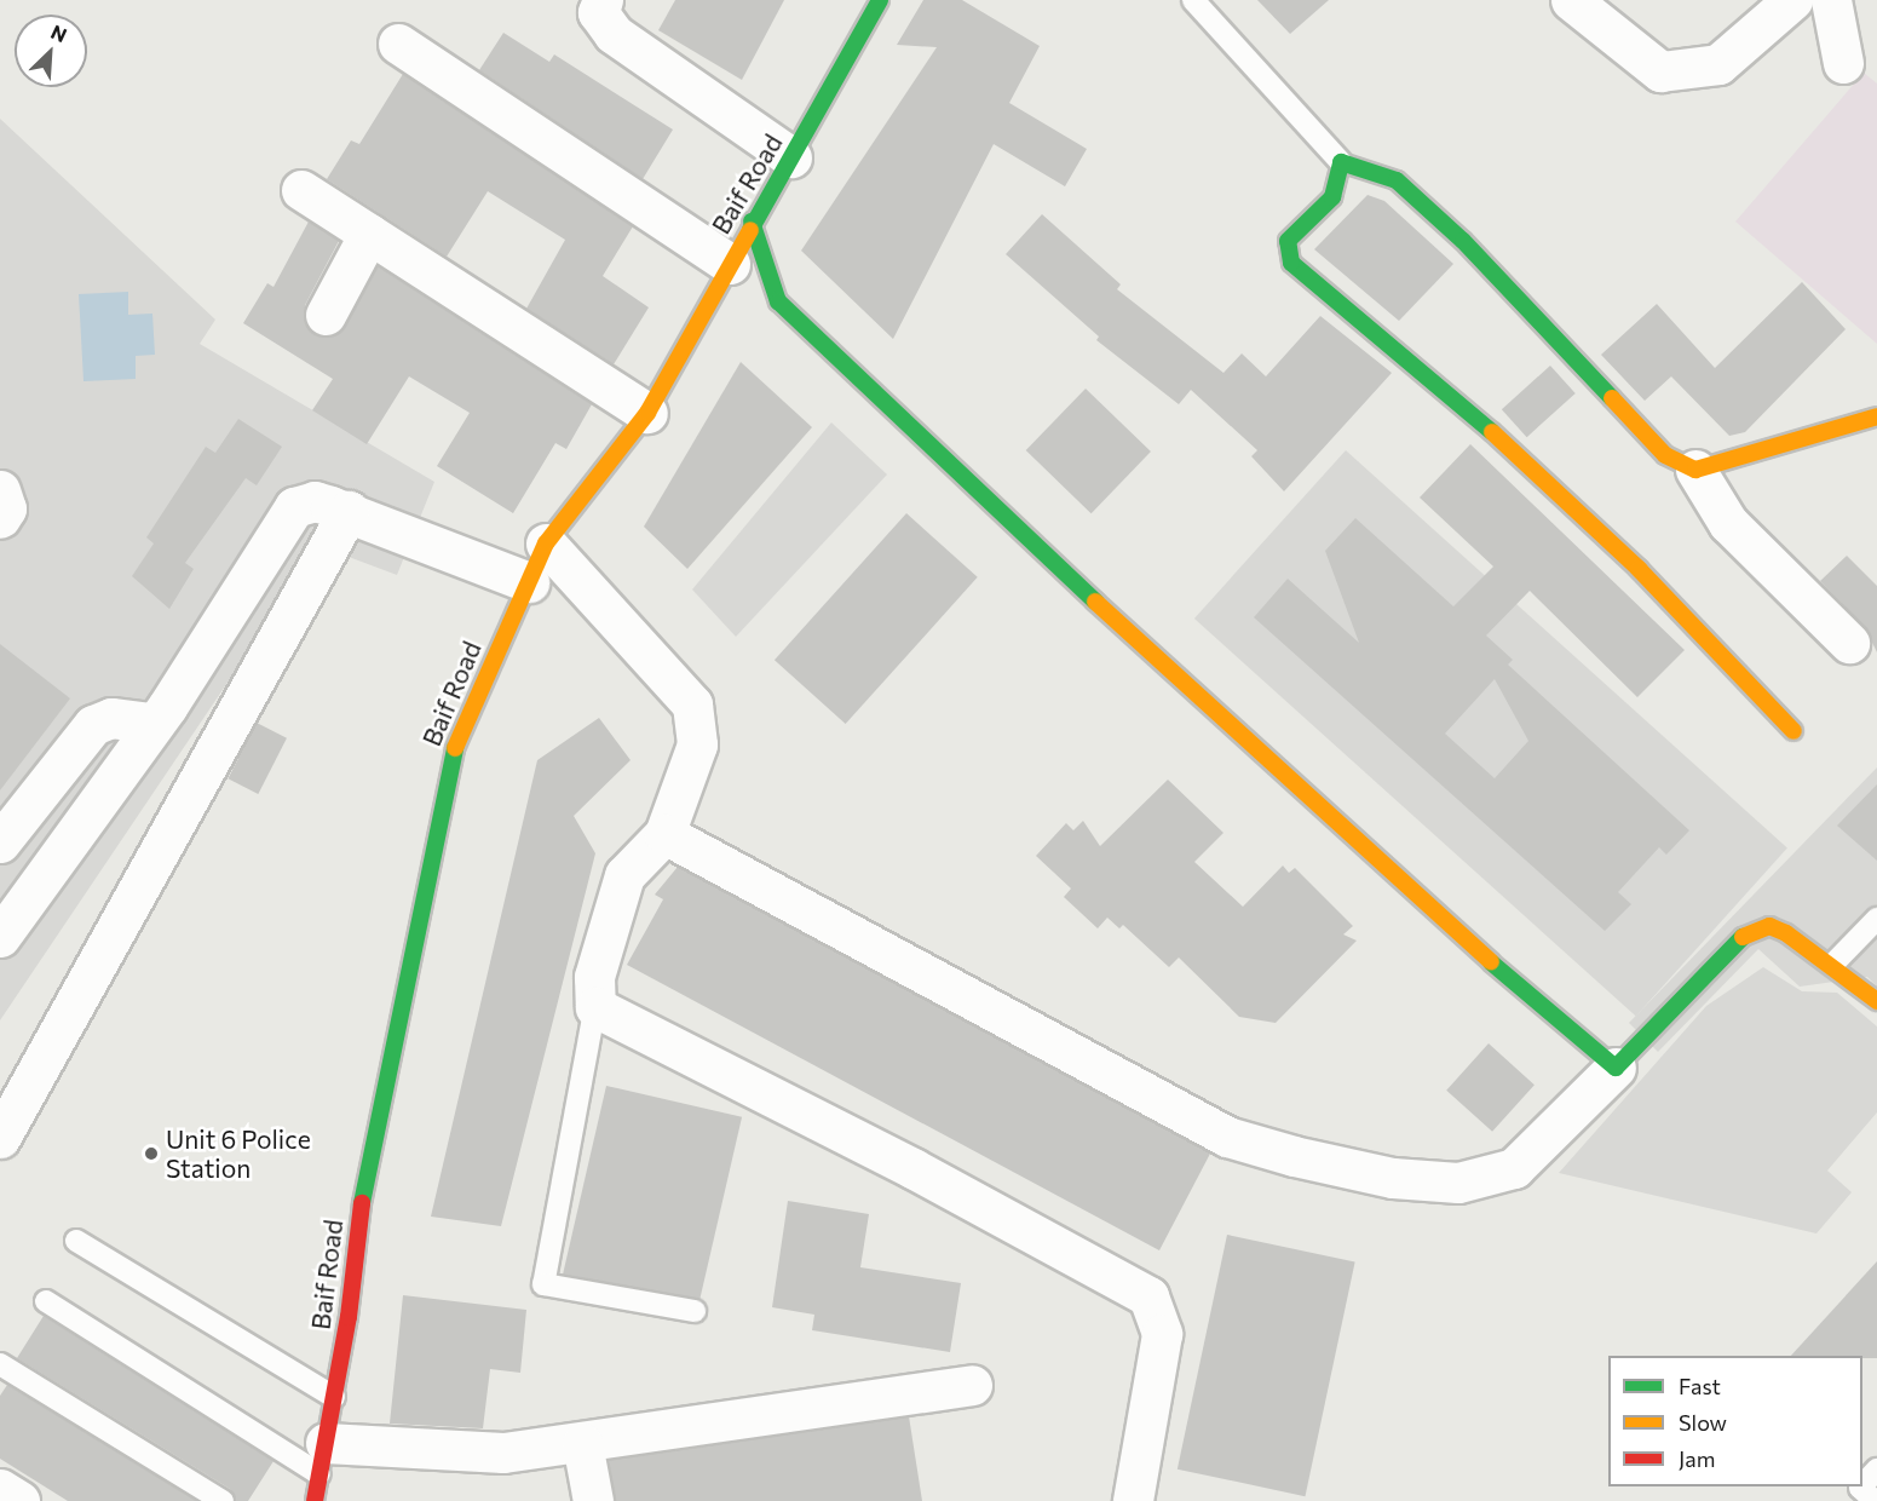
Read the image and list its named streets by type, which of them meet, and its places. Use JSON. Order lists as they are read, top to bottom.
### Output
{
  "streets": {
    "street": ["Baif Road"]
  },
  "places": ["Unit 6 Police Station"],
  "legend": ["Fast", "Slow", "Jam"],
  "north": "top right"
}
